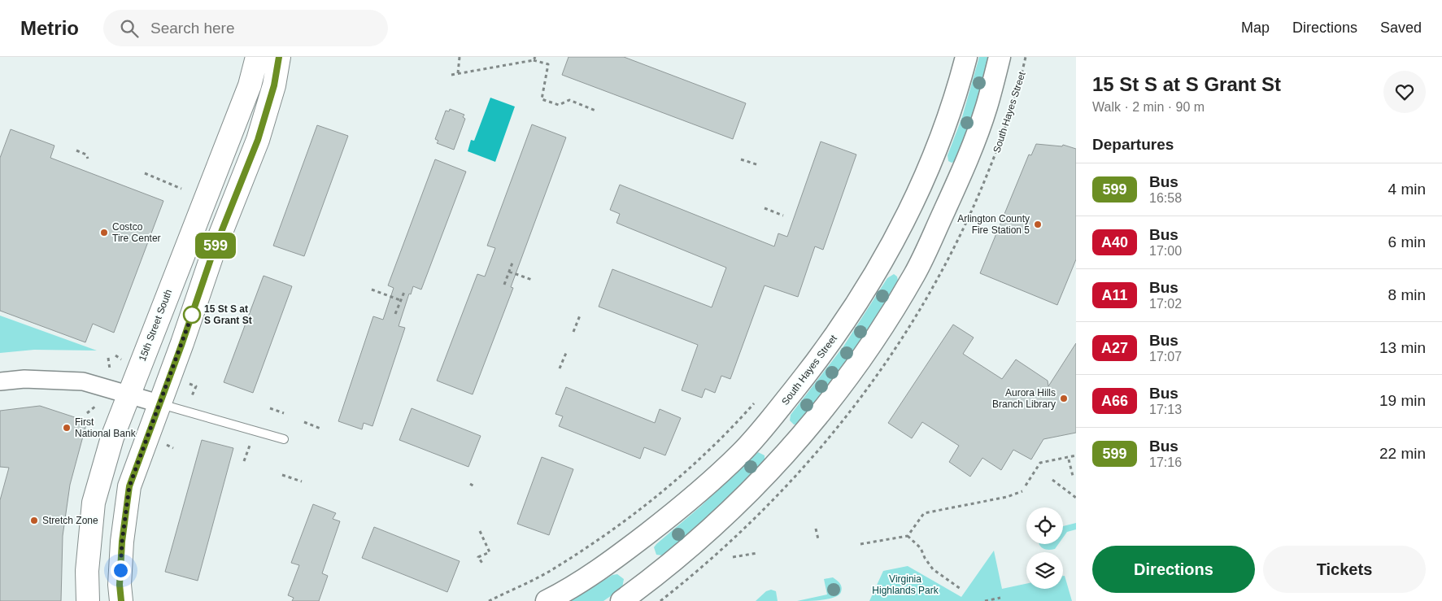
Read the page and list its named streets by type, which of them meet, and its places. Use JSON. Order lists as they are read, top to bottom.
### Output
{
  "streets": {
    "main road": ["15th Street South"],
    "street": ["South Hayes Street"]
  },
  "parks": ["Virginia Highlands Park"],
  "places": [
    "Arlington County Fire Station 5",
    "Costco Tire Center",
    "15 St S at S Grant St",
    "Aurora Hills Branch Library",
    "First National Bank",
    "Stretch Zone"
  ],
  "lines": ["bus line 599"],
  "page": {
    "header": "Metrio",
    "search": "Search here",
    "nav": ["Map", "Directions", "Saved"],
    "on_map": "599",
    "heading": [
      ["15 St S at S Grant St", "Walk · 2 min · 90 m"],
      "Departures"
    ],
    "list": [
      {
        "mark": "599",
        "name": "Bus",
        "note": "16:58",
        "value": "4 min"
      },
      {
        "mark": "A40",
        "name": "Bus",
        "note": "17:00",
        "value": "6 min"
      },
      {
        "mark": "A11",
        "name": "Bus",
        "note": "17:02",
        "value": "8 min"
      },
      {
        "mark": "A27",
        "name": "Bus",
        "note": "17:07",
        "value": "13 min"
      },
      {
        "mark": "A66",
        "name": "Bus",
        "note": "17:13",
        "value": "19 min"
      },
      {
        "mark": "599",
        "name": "Bus",
        "note": "17:16",
        "value": "22 min"
      }
    ],
    "buttons": ["Directions", "Tickets"]
  }
}
